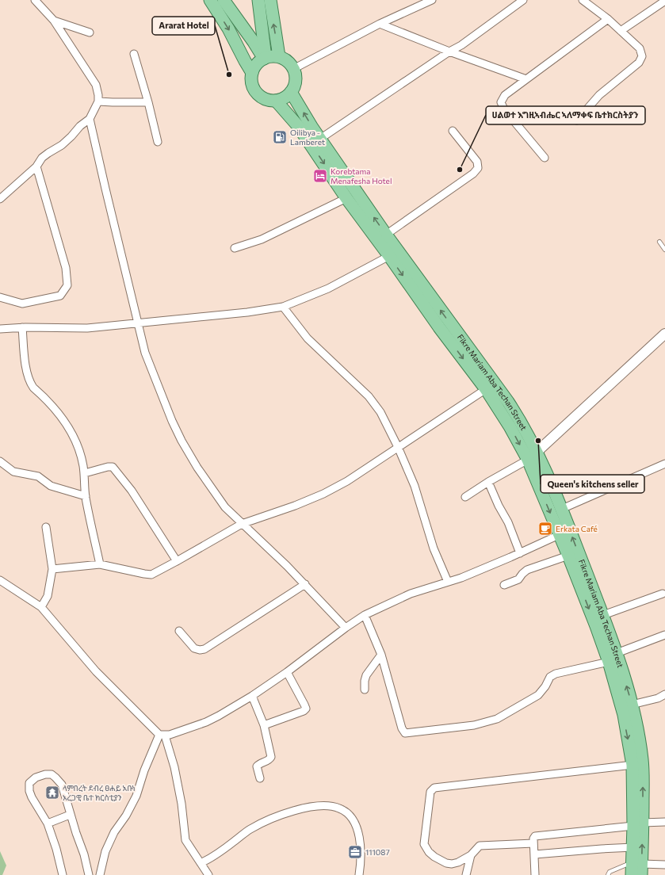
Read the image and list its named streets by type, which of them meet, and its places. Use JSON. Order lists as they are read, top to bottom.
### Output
{
  "streets": {
    "main road": ["Fikre Mariam Aba Techan Street"]
  },
  "places": {
    "other": ["Ararat Hotel", "ሀልወተ እግዚኣብሔር ኣለማቀፍ ቤተክርስትያን", "Queen's kitchens seller"],
    "fuel station": ["Oilibya - Lamberet"],
    "hotel": ["Korebtama Menafesha Hotel"],
    "cafe": ["Erkata Café"],
    "temple": ["ላምበረት ደብረ ፀሐይ አቡነ አረጋዊ ቤተ ክርስቲያን"],
    "office": ["111087"]
  }
}
